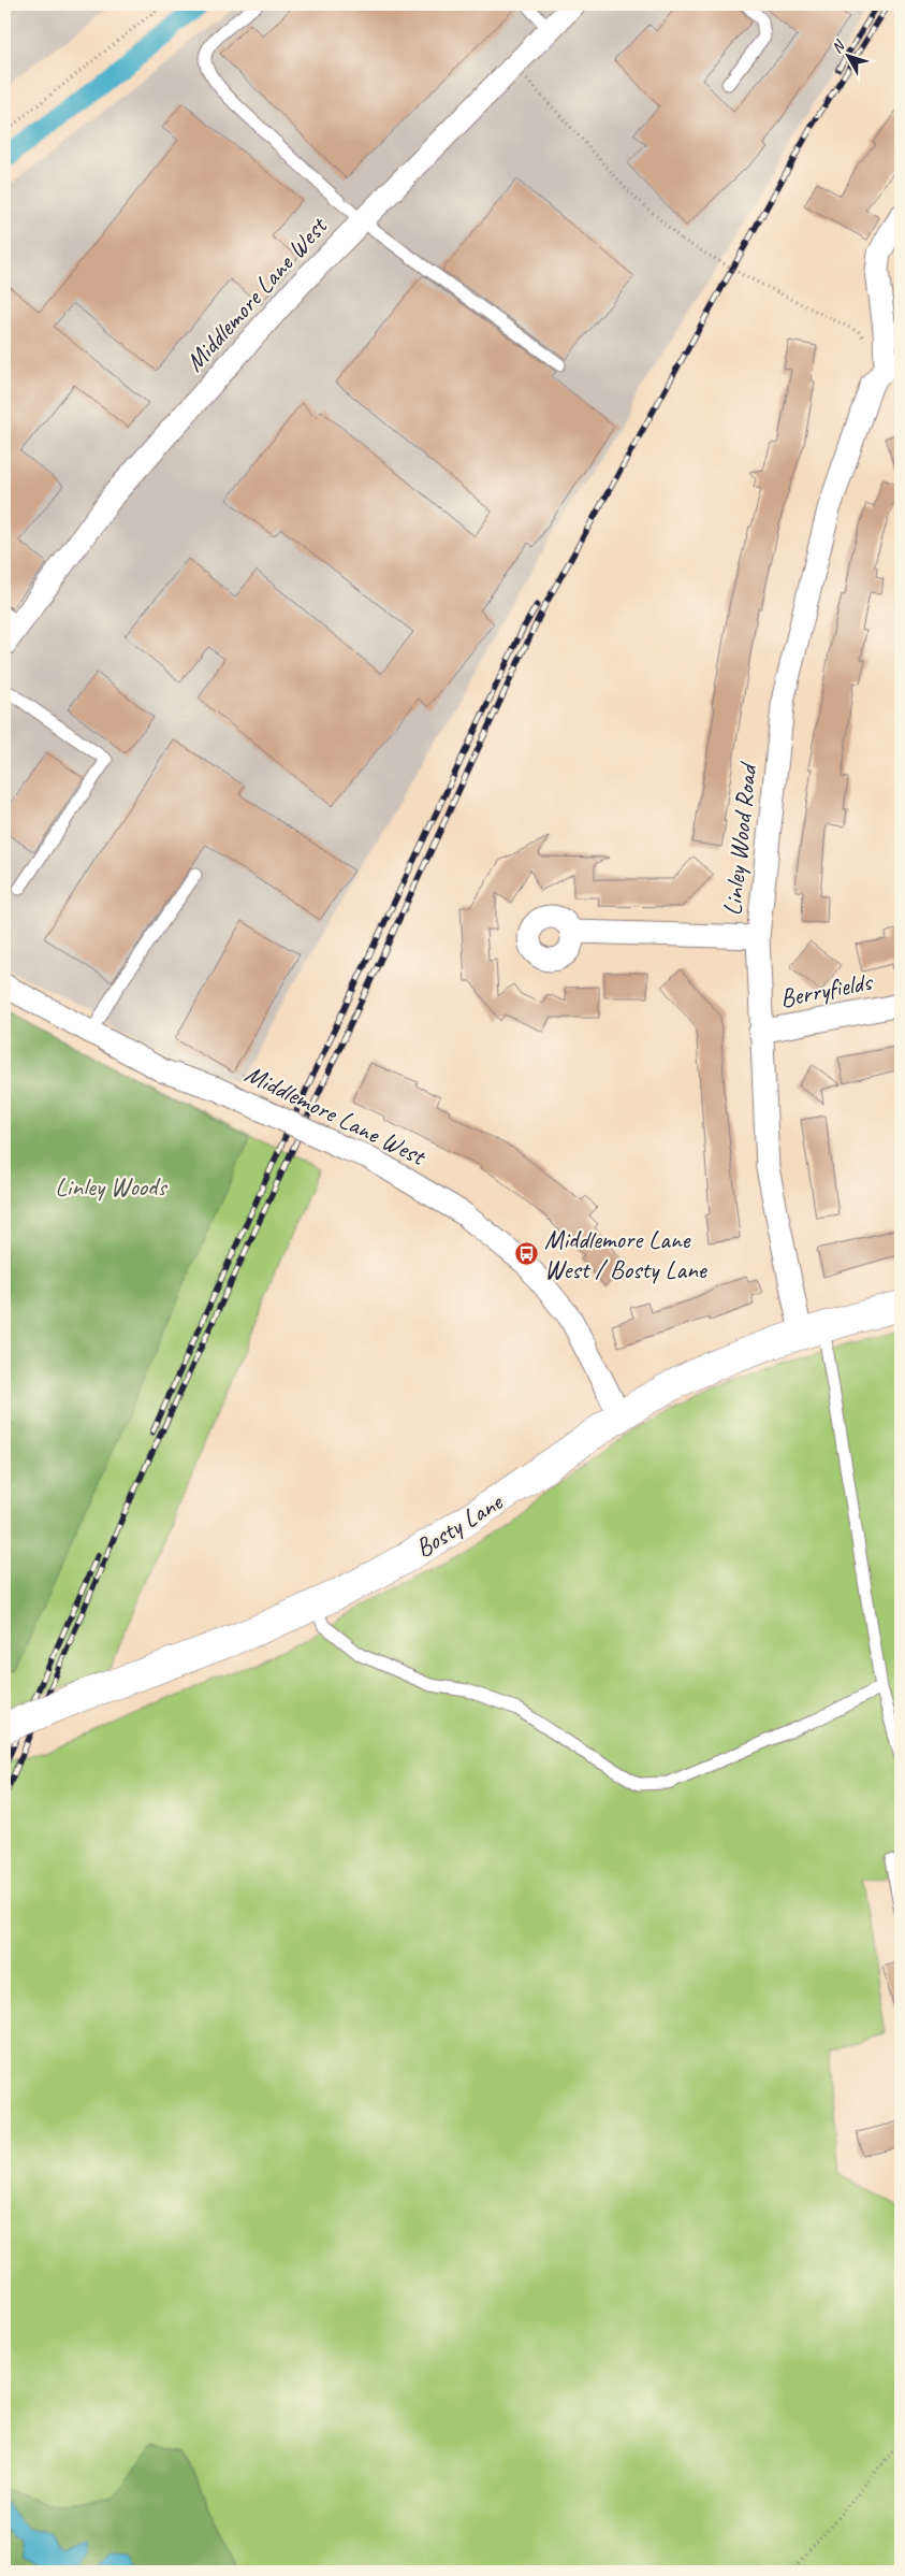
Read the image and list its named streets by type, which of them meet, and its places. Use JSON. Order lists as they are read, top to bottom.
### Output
{
  "streets": {
    "main road": ["Bosty Lane"],
    "street": ["Middlemore Lane West", "Linley Wood Road", "Berryfields"]
  },
  "crossings": [
    ["Middlemore Lane West", "Bosty Lane"],
    ["Linley Wood Road", "Berryfields"],
    ["Linley Wood Road", "Bosty Lane"]
  ],
  "parks": ["Linley Woods"],
  "places": {
    "bus stop": ["Middlemore Lane West / Bosty Lane"]
  },
  "north": "top left"
}
